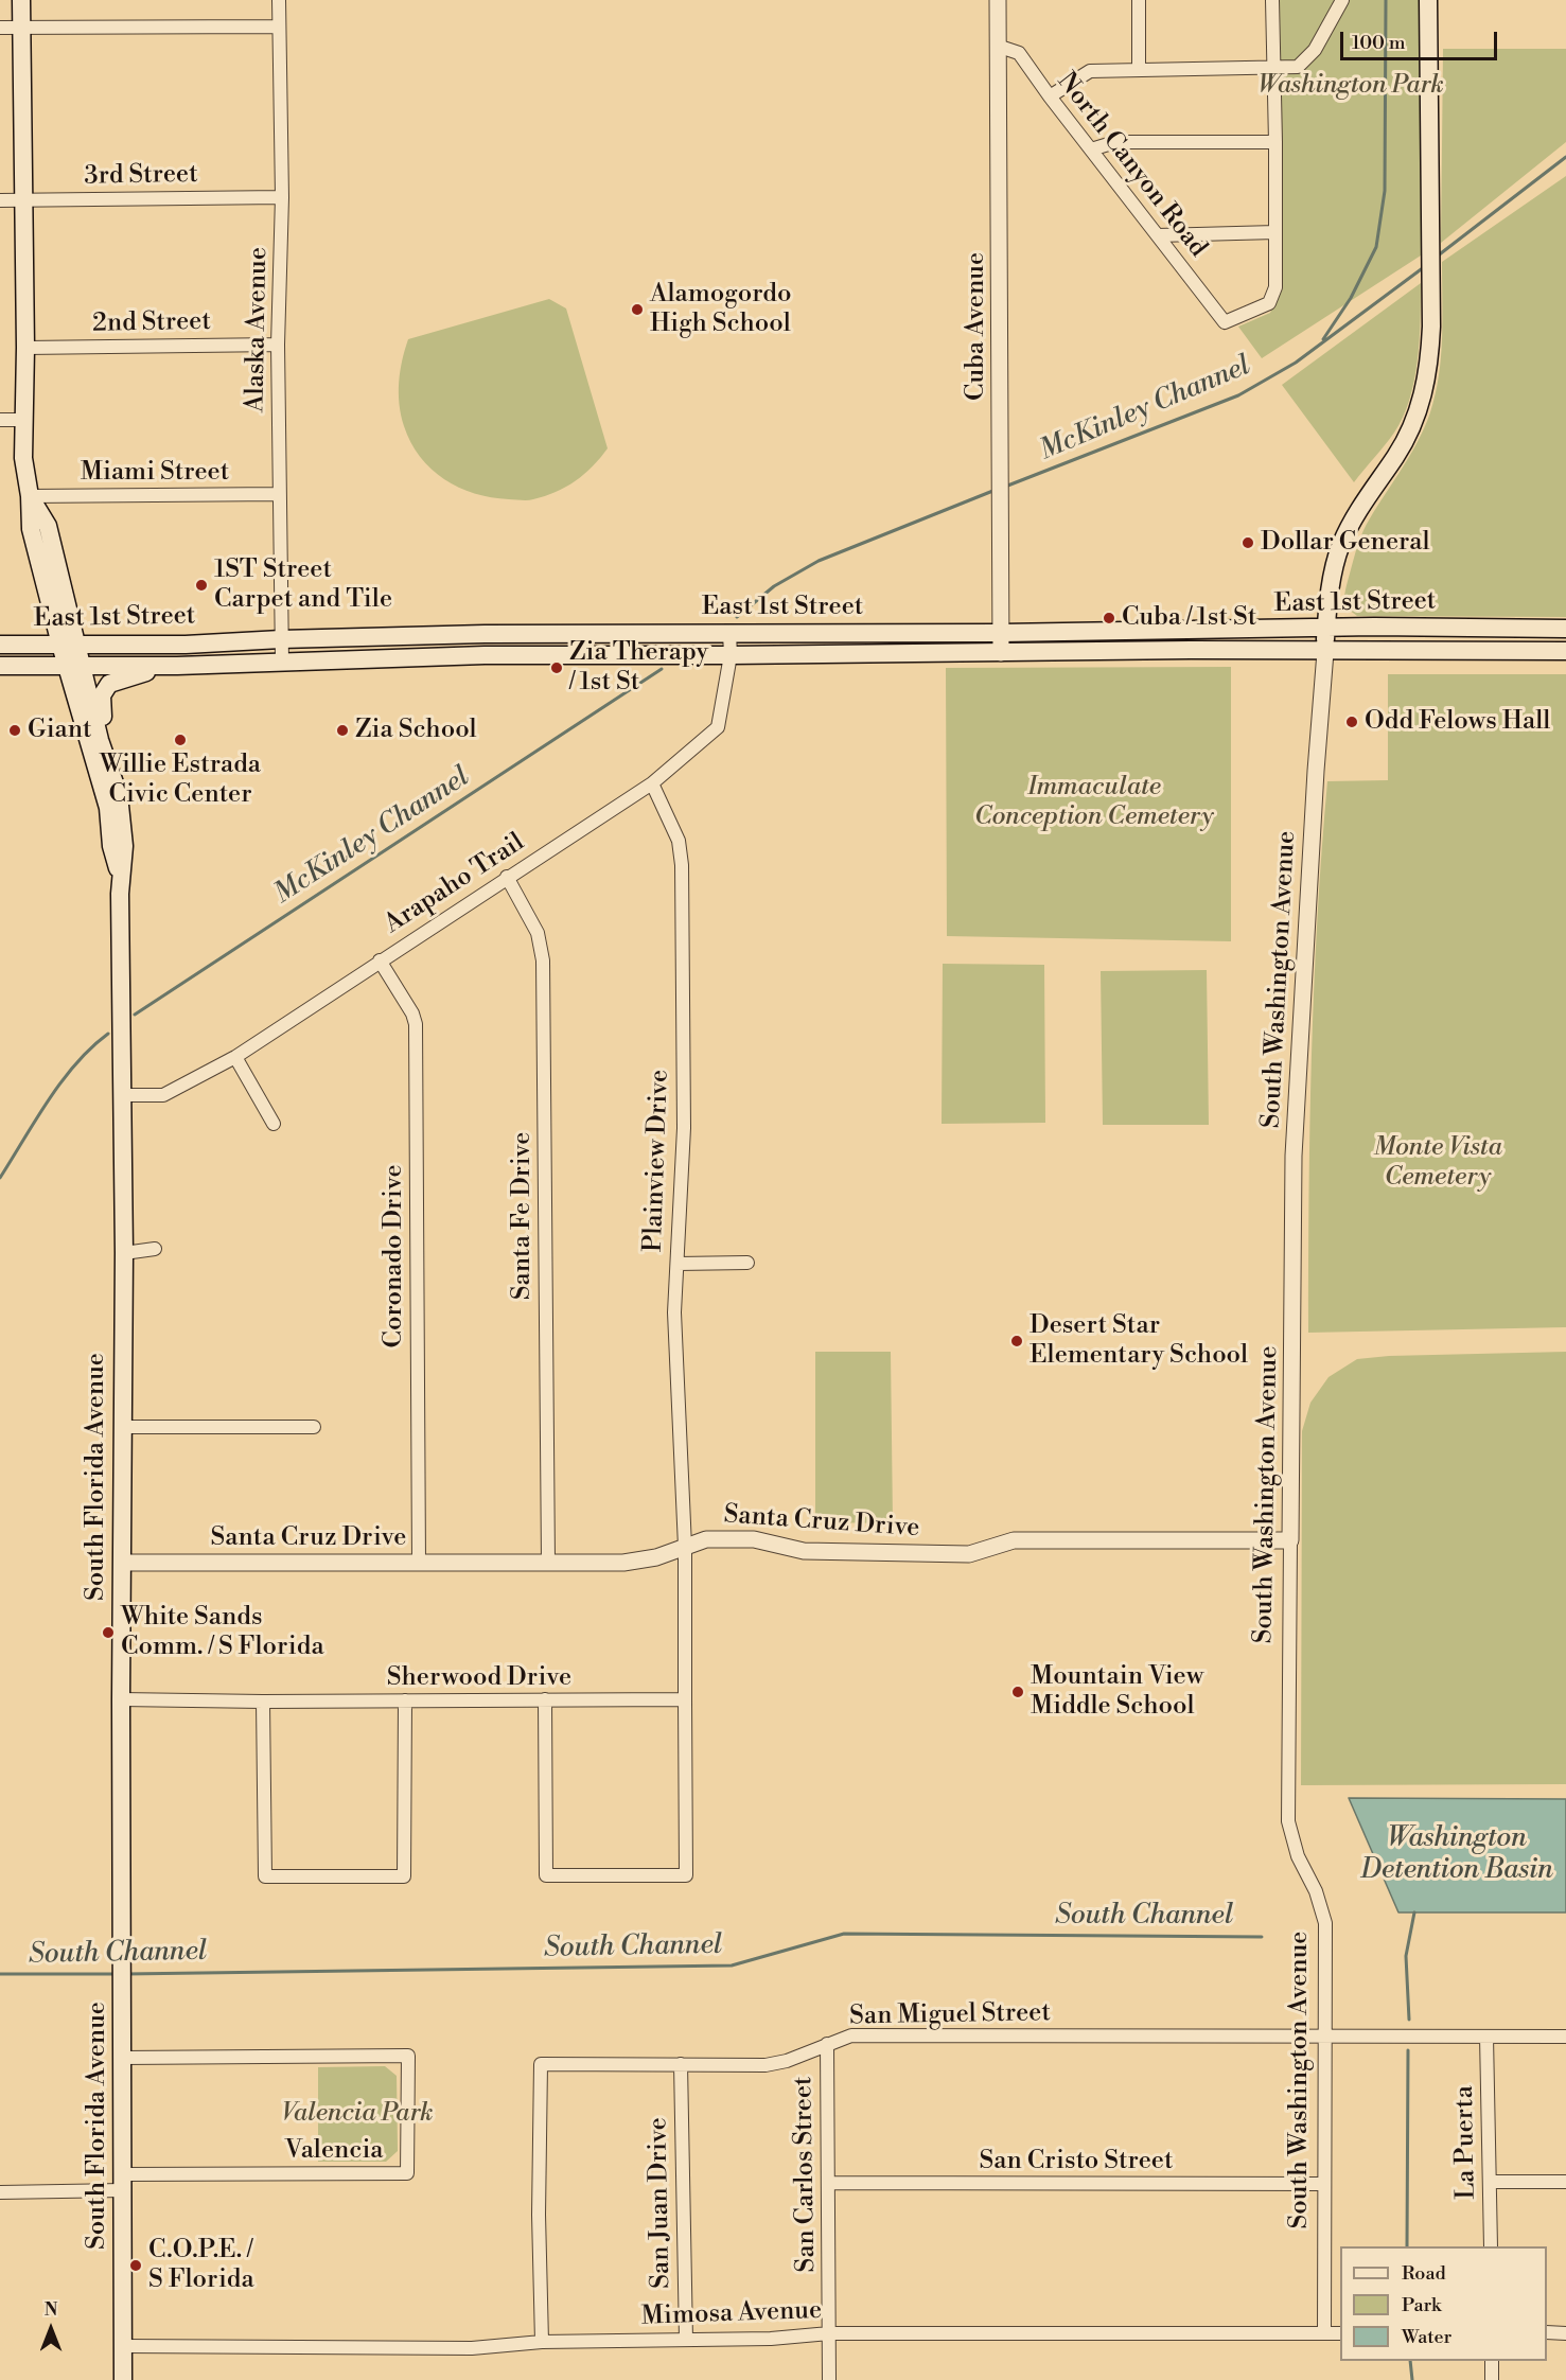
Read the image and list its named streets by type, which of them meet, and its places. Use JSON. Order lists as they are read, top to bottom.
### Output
{
  "streets": {
    "main road": ["East 1st Street", "South Florida Avenue"],
    "street": [
      "North Canyon Road",
      "3rd Street",
      "2nd Street",
      "Cuba Avenue",
      "Alaska Avenue",
      "Miami Street",
      "Arapaho Trail",
      "South Washington Avenue",
      "Plainview Drive",
      "Santa Fe Drive",
      "Coronado Drive",
      "Santa Cruz Drive",
      "Sherwood Drive",
      "San Miguel Street",
      "La Puerta",
      "Valencia",
      "San Cristo Street",
      "San Carlos Street",
      "San Juan Drive",
      "Mimosa Avenue"
    ]
  },
  "crossings": [
    ["North Canyon Road", "Cuba Avenue"],
    ["3rd Street", "Alaska Avenue"],
    ["2nd Street", "Alaska Avenue"],
    ["Cuba Avenue", "East 1st Street"],
    ["Alaska Avenue", "Miami Street"],
    ["Alaska Avenue", "East 1st Street"],
    ["East 1st Street", "Arapaho Trail"],
    ["East 1st Street", "South Washington Avenue"],
    ["East 1st Street", "South Florida Avenue"],
    ["Arapaho Trail", "Plainview Drive"],
    ["Arapaho Trail", "Santa Fe Drive"],
    ["Arapaho Trail", "Coronado Drive"],
    ["Arapaho Trail", "South Florida Avenue"],
    ["South Washington Avenue", "Santa Cruz Drive"],
    ["South Washington Avenue", "San Miguel Street"],
    ["South Washington Avenue", "San Cristo Street"],
    ["South Washington Avenue", "Mimosa Avenue"],
    ["Plainview Drive", "Santa Cruz Drive"],
    ["Santa Fe Drive", "Santa Cruz Drive"],
    ["Coronado Drive", "Santa Cruz Drive"],
    ["South Florida Avenue", "Santa Cruz Drive"],
    ["South Florida Avenue", "Sherwood Drive"],
    ["South Florida Avenue", "Valencia"],
    ["South Florida Avenue", "Mimosa Avenue"],
    ["San Miguel Street", "La Puerta"],
    ["San Miguel Street", "San Carlos Street"],
    ["San Miguel Street", "San Juan Drive"],
    ["San Miguel Street", "Mimosa Avenue"],
    ["San Cristo Street", "San Carlos Street"],
    ["San Carlos Street", "Mimosa Avenue"],
    ["San Juan Drive", "Mimosa Avenue"]
  ],
  "water": ["McKinley Channel", "Washington Detention Basin", "South Channel"],
  "parks": [
    "Washington Park",
    "Immaculate Conception Cemetery",
    "Monte Vista Cemetery",
    "Valencia Park"
  ],
  "places": [
    "Alamogordo High School",
    "Dollar General",
    "1ST Street Carpet and Tile",
    "Cuba / 1st St",
    "Zia Therapy / 1st St",
    "Odd Felows Hall",
    "Giant",
    "Zia School",
    "Willie Estrada Civic Center",
    "Desert Star Elementary School",
    "White Sands Comm. / S Florida",
    "Mountain View Middle School",
    "C.O.P.E. / S Florida"
  ],
  "legend": ["Road", "Park", "Water"],
  "scale_bar": "100 m",
  "north": "top"
}
